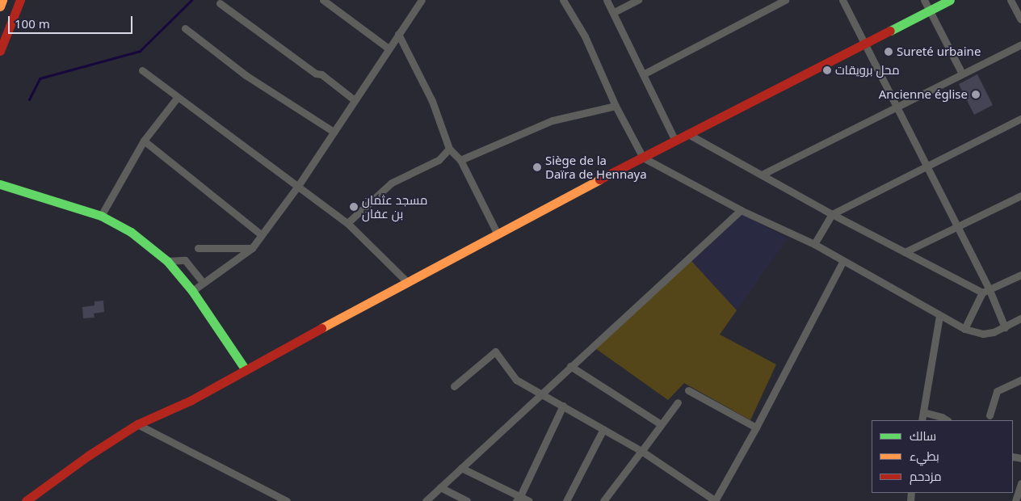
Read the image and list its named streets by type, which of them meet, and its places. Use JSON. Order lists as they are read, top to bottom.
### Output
{
  "places": [
    "Sureté urbaine",
    "محل برويقات",
    "Ancienne église",
    "Siège de la Daïra de Hennaya",
    "مسجد عثمان بن عفان"
  ],
  "legend": ["سالك", "بطيء", "مزدحم"],
  "scale_bar": "100 m"
}
